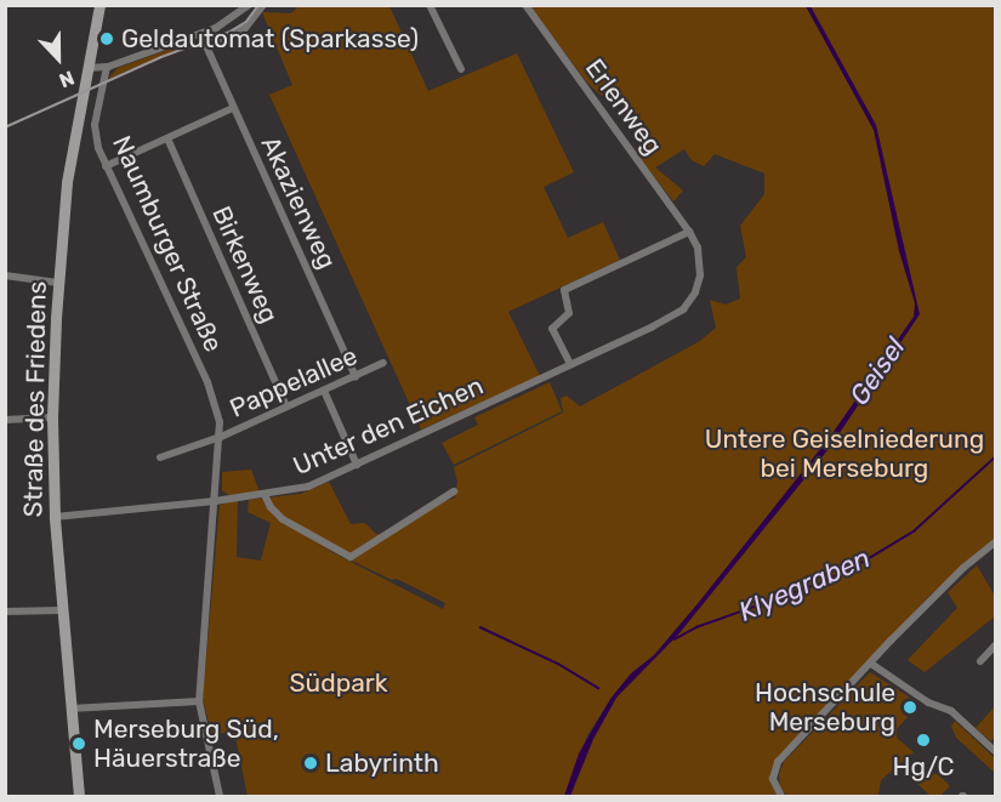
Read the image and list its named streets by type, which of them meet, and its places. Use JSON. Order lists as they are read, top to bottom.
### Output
{
  "streets": {
    "street": [
      "Erlenweg",
      "Akazienweg",
      "Naumburger Straße",
      "Birkenweg",
      "Pappelallee",
      "Straße des Friedens",
      "Unter den Eichen"
    ]
  },
  "crossings": [
    ["Erlenweg", "Unter den Eichen"],
    ["Akazienweg", "Pappelallee"],
    ["Naumburger Straße", "Pappelallee"],
    ["Naumburger Straße", "Unter den Eichen"],
    ["Birkenweg", "Pappelallee"],
    ["Straße des Friedens", "Unter den Eichen"]
  ],
  "water": ["Geisel", "Klyegraben"],
  "parks": ["Untere Geiselniederung bei Merseburg", "Südpark"],
  "places": [
    "Geldautomat (Sparkasse)",
    "Hochschule Merseburg",
    "Hg/C",
    "Merseburg Süd, Häuerstraße",
    "Labyrinth"
  ],
  "north": "bottom"
}
